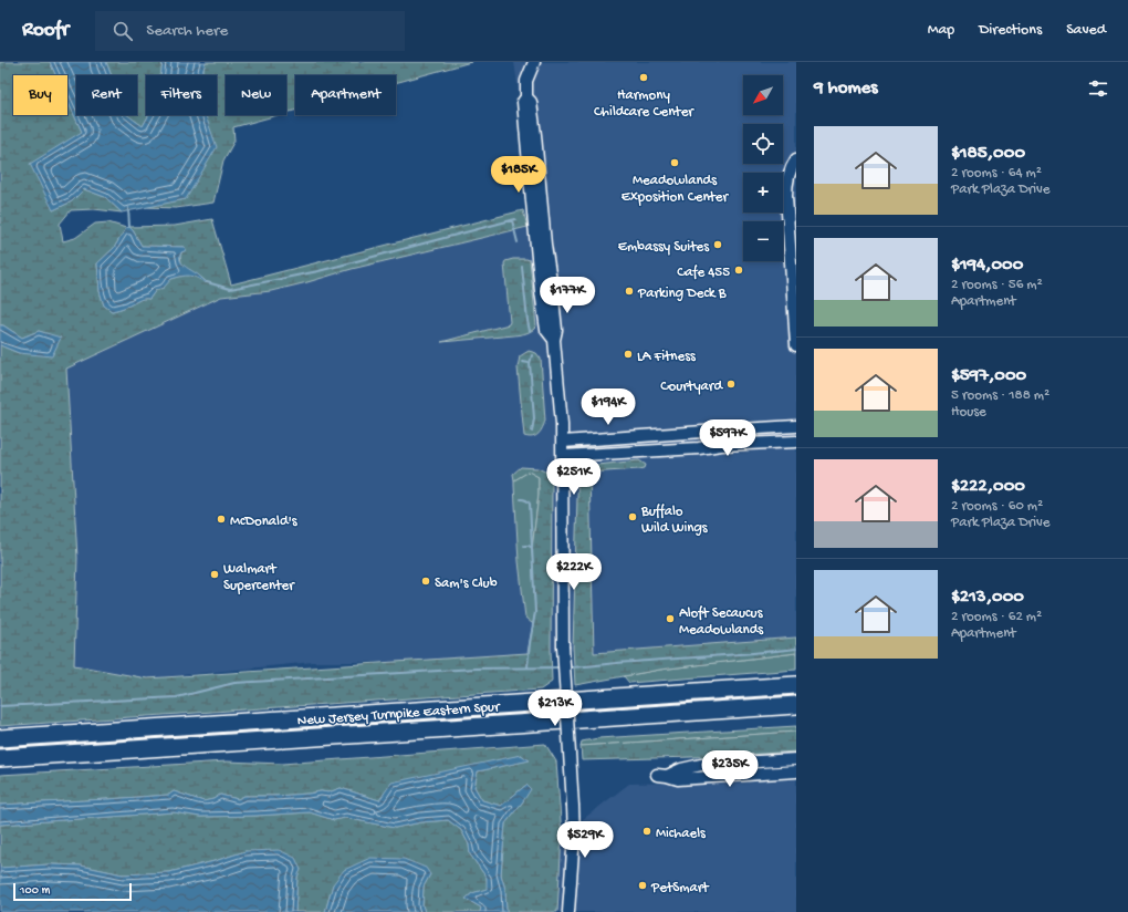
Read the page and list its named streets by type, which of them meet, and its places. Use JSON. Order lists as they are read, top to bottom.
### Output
{
  "streets": {
    "highway": ["New Jersey Turnpike Eastern Spur"]
  },
  "places": [
    "Harmony Childcare Center",
    "Meadowlands Exposition Center",
    "Embassy Suites",
    "Cafe 455",
    "Parking Deck B",
    "LA Fitness",
    "Courtyard",
    "Buffalo Wild Wings",
    "McDonald's",
    "Walmart Supercenter",
    "Sam's Club",
    "Aloft Secaucus Meadowlands",
    "Michaels",
    "PetSmart"
  ],
  "scale_bar": "100 m",
  "north": "bottom left",
  "page": {
    "header": "Roofr",
    "search": "Search here",
    "nav": ["Map", "Directions", "Saved"],
    "heading": "9 homes",
    "map_buttons": ["+", "−"],
    "chip": [
      "Buy",
      "Rent",
      "Filters",
      "New",
      "Apartment"
    ],
    "list": [
      {
        "name": "$185,000",
        "note": "2 rooms · 64 m² · Park Plaza Drive"
      },
      {
        "name": "$194,000",
        "note": "2 rooms · 56 m² · Apartment"
      },
      {
        "name": "$597,000",
        "note": "5 rooms · 188 m² · House"
      },
      {
        "name": "$222,000",
        "note": "2 rooms · 60 m² · Park Plaza Drive"
      },
      {
        "name": "$213,000",
        "note": "2 rooms · 62 m² · Apartment"
      }
    ],
    "price": [
      "$185K",
      "$177K",
      "$194K",
      "$597K",
      "$251K",
      "$222K",
      "$213K",
      "$235K",
      "$529K"
    ],
    "scale": "100 m"
  }
}
